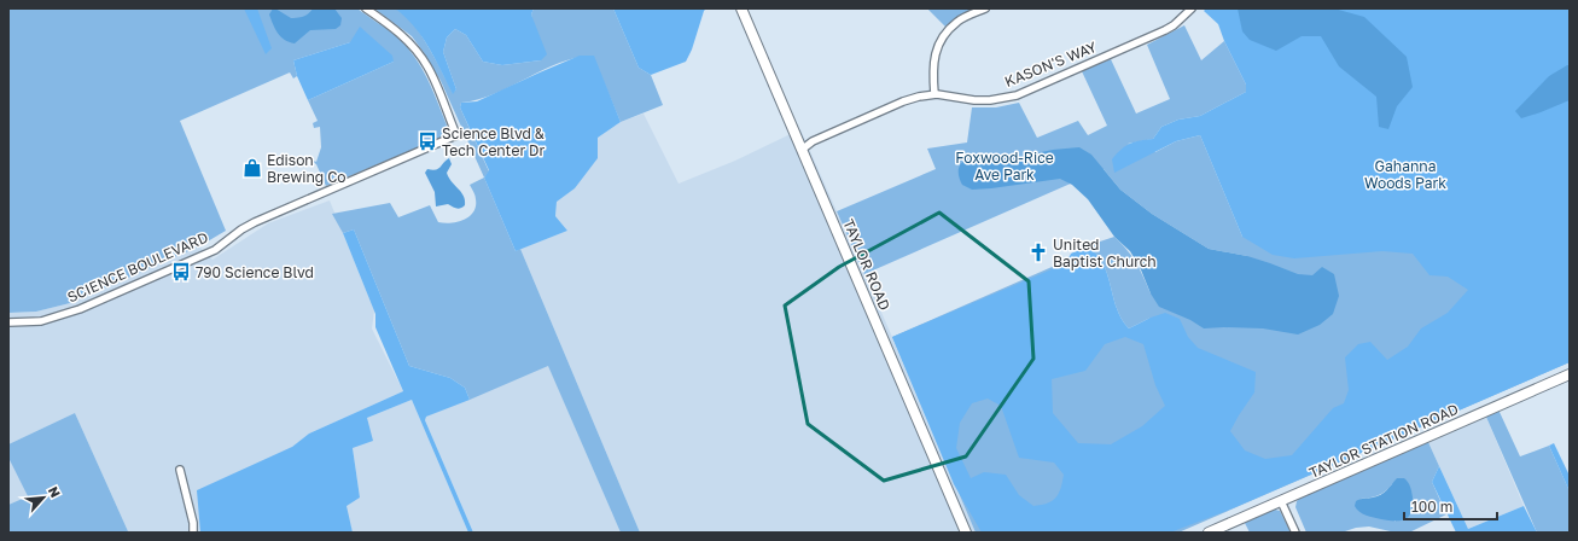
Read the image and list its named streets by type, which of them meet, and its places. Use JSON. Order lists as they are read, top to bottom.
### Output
{
  "streets": {
    "main road": ["TAYLOR ROAD", "TAYLOR STATION ROAD"],
    "street": ["KASON'S WAY", "SCIENCE BOULEVARD"]
  },
  "crossings": [
    ["KASON'S WAY", "TAYLOR ROAD"]
  ],
  "parks": ["Foxwood-Rice Ave Park", "Gahanna Woods Park"],
  "places": {
    "bus stop": ["Science Blvd & Tech Center Dr", "790 Science Blvd"],
    "shop": ["Edison Brewing Co"],
    "church": ["United Baptist Church"]
  },
  "scale_bar": "100 m",
  "north": "top right"
}
